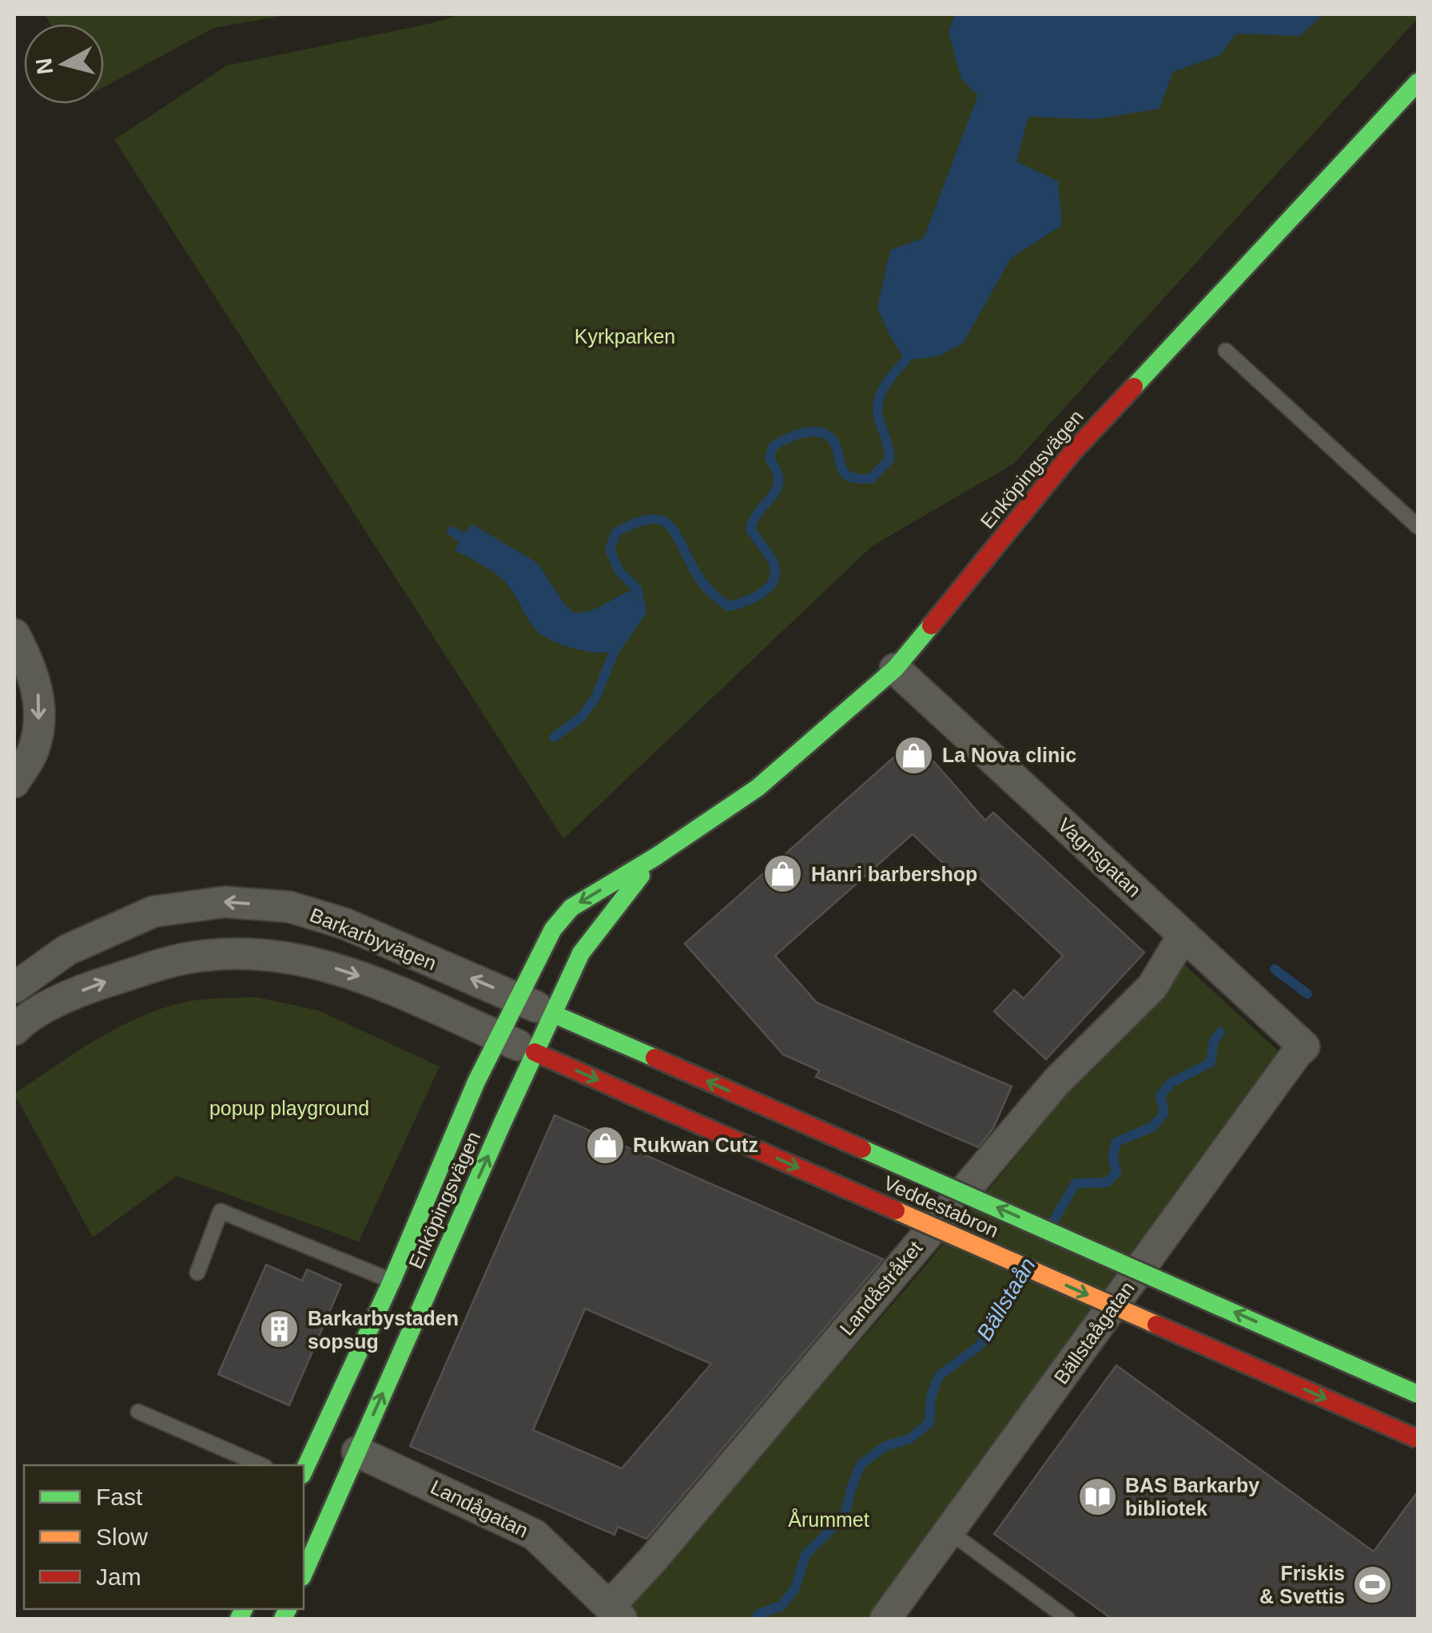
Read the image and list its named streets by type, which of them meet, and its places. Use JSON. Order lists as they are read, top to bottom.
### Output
{
  "streets": {
    "street": [
      "Enköpingsvägen",
      "Vagnsgatan",
      "Barkarbyvägen",
      "Veddestabron",
      "Landåstråket",
      "Bällstaågatan",
      "Landågatan"
    ]
  },
  "crossings": [
    ["Enköpingsvägen", "Vagnsgatan"],
    ["Enköpingsvägen", "Barkarbyvägen"],
    ["Enköpingsvägen", "Veddestabron"],
    ["Enköpingsvägen", "Landågatan"],
    ["Vagnsgatan", "Landåstråket"],
    ["Vagnsgatan", "Bällstaågatan"],
    ["Barkarbyvägen", "Veddestabron"],
    ["Landåstråket", "Landågatan"]
  ],
  "water": ["Bällstaån"],
  "parks": ["Kyrkparken", "popup playground", "Årummet"],
  "places": {
    "shop": ["La Nova clinic", "Hanri barbershop", "Rukwan Cutz"],
    "building": ["Barkarbystaden sopsug"],
    "library": ["BAS Barkarby bibliotek"],
    "sports": ["Friskis & Svettis"]
  },
  "legend": ["Fast", "Slow", "Jam"],
  "north": "left"
}
